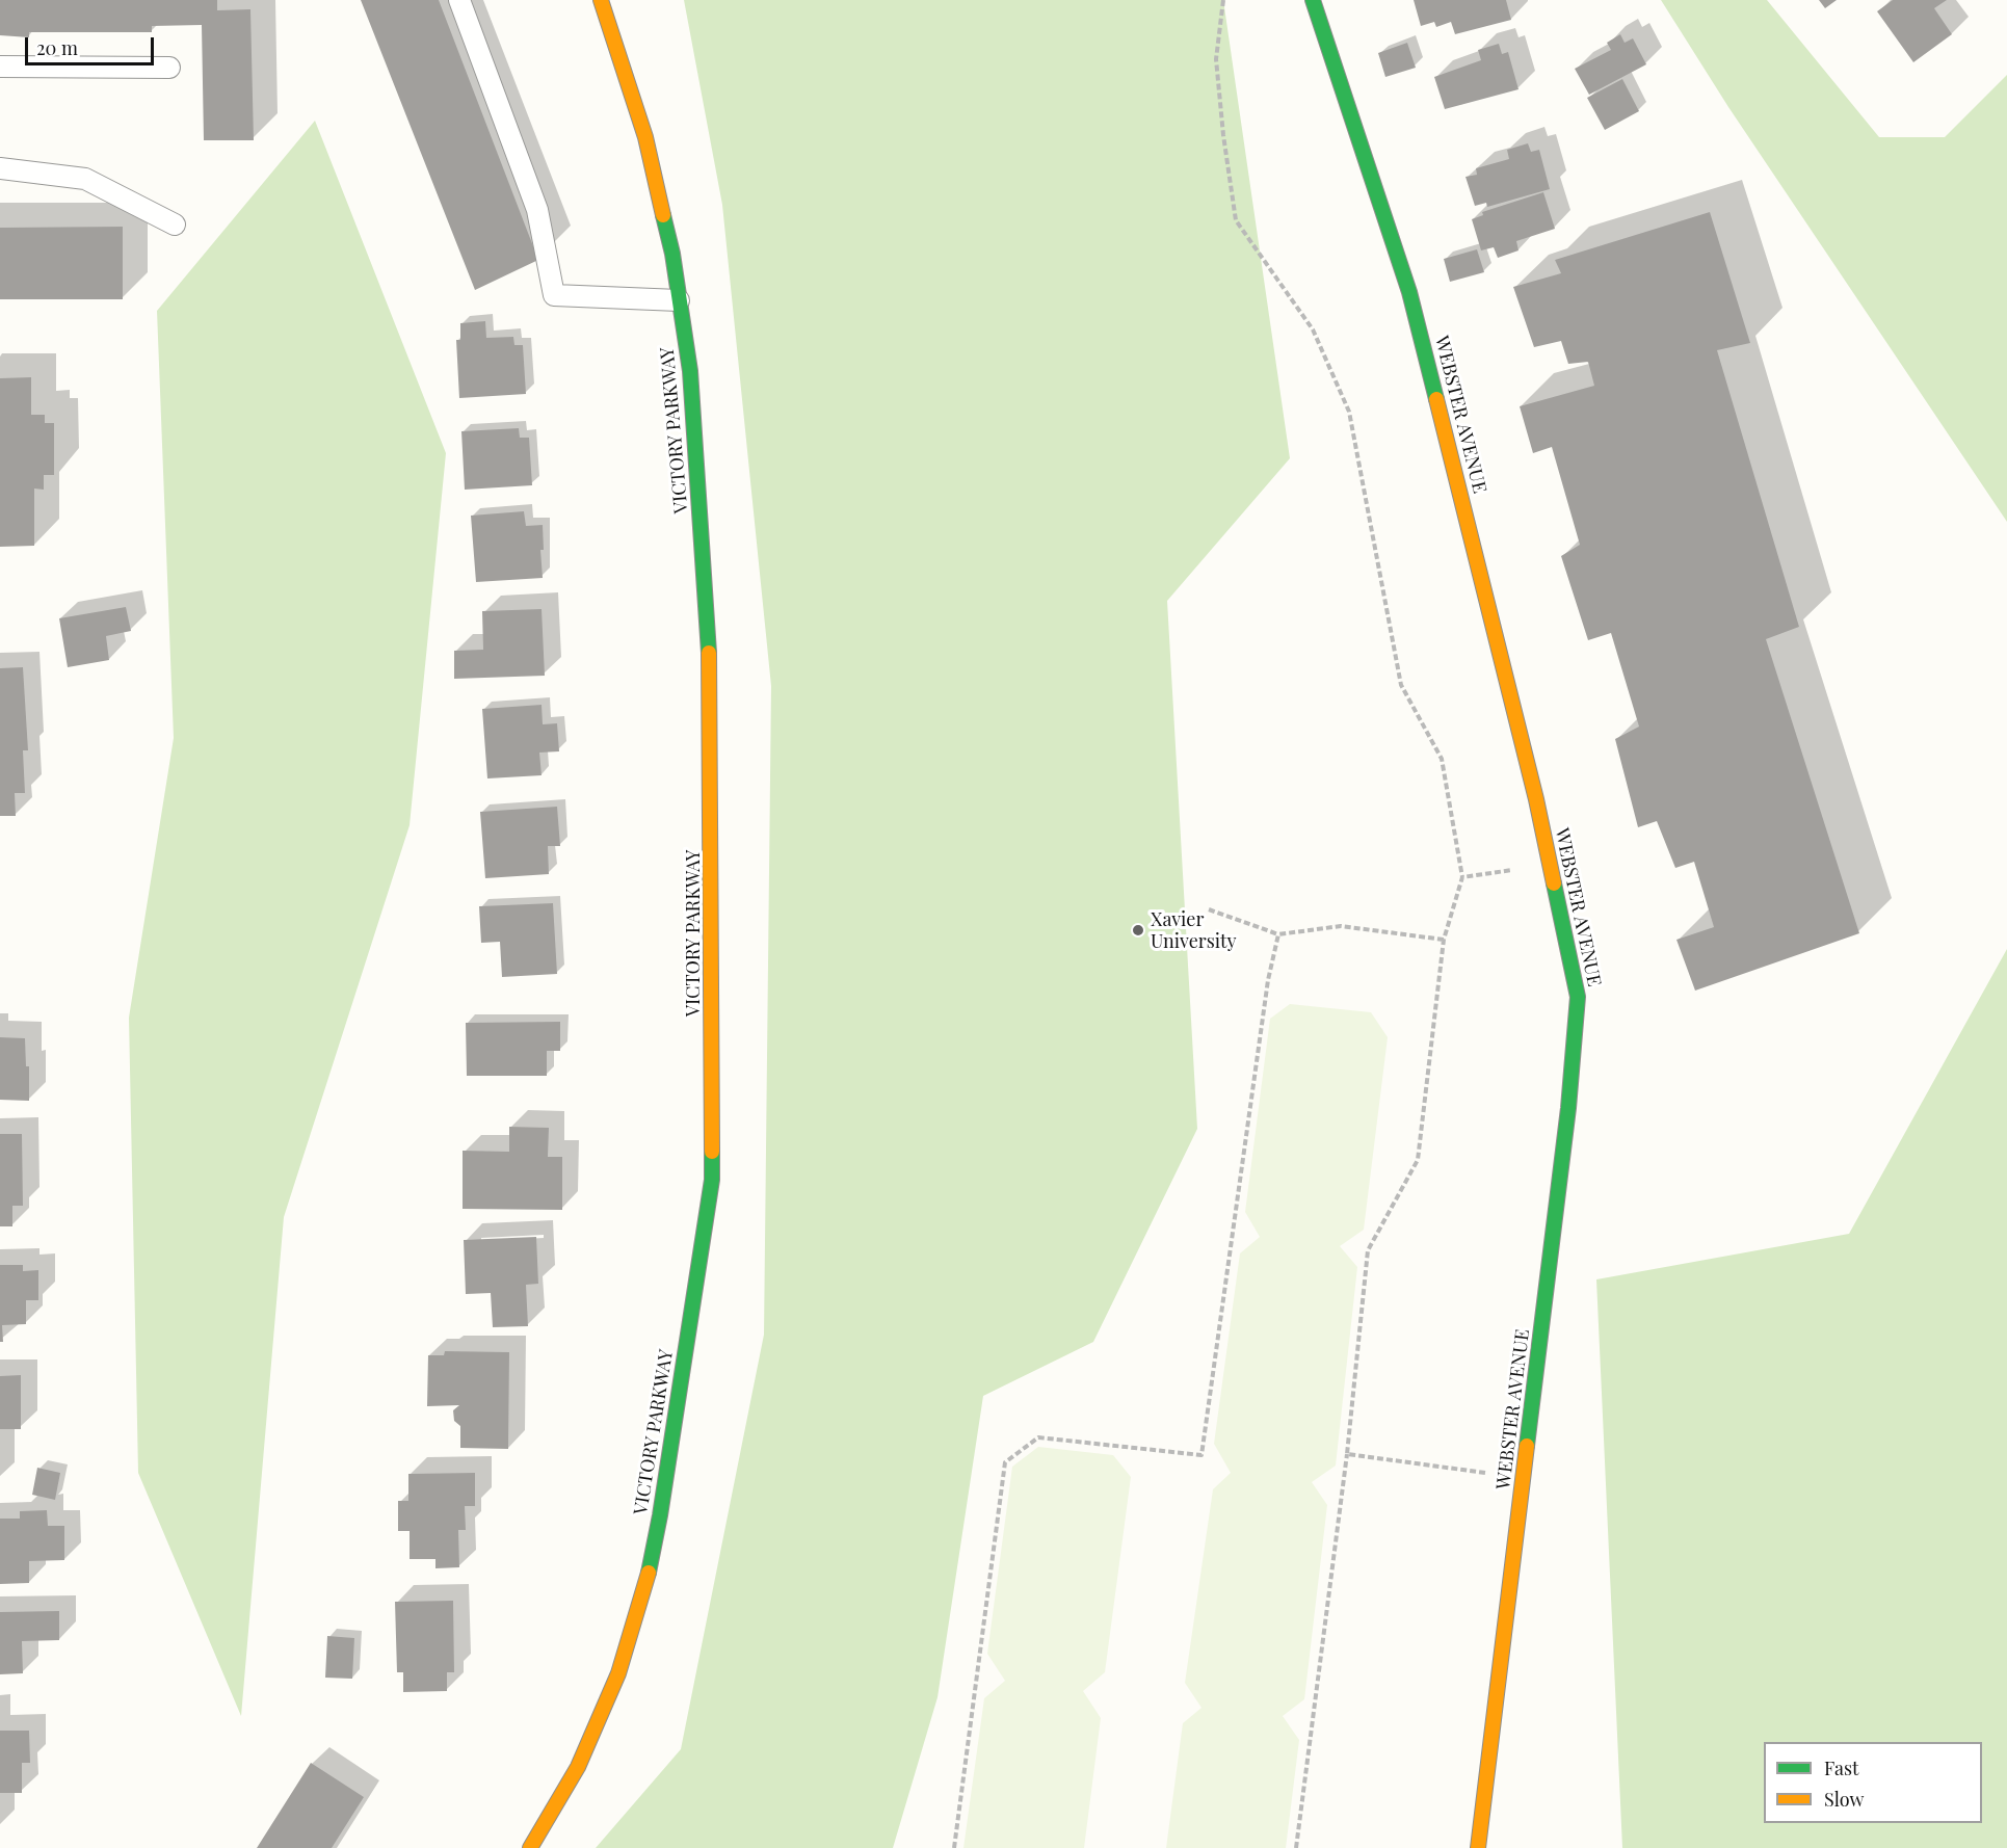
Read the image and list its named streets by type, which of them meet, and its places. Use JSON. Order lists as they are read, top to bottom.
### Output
{
  "streets": {
    "street": ["WEBSTER AVENUE", "VICTORY PARKWAY"]
  },
  "places": ["Xavier University"],
  "legend": ["Fast", "Slow"],
  "scale_bar": "20 m"
}
